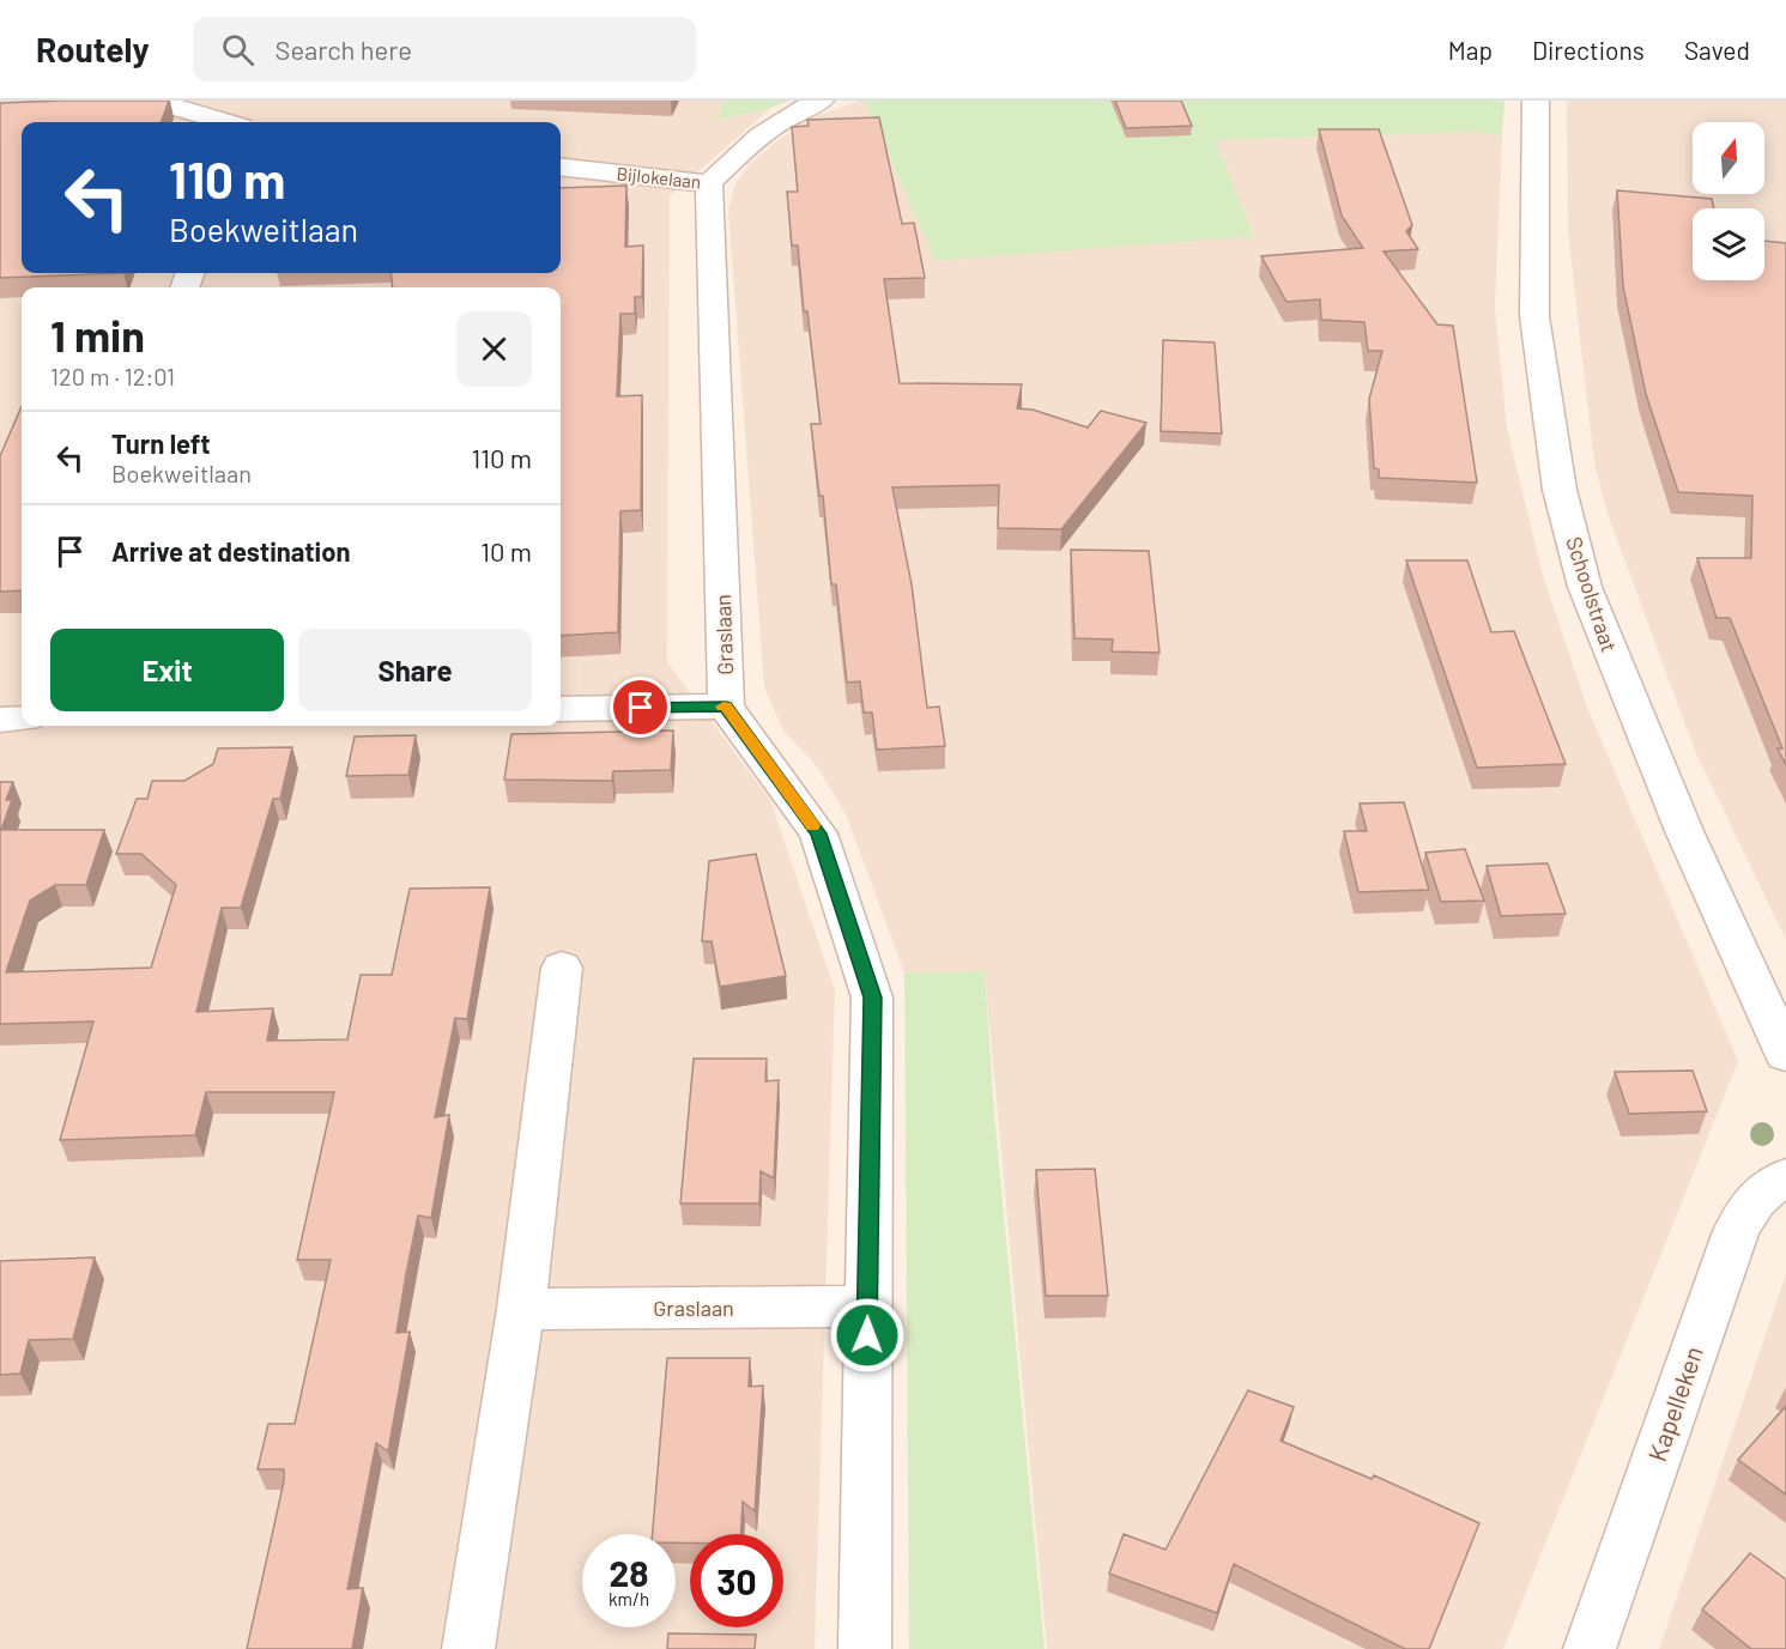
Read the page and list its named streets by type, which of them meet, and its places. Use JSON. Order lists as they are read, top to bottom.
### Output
{
  "streets": {
    "street": [
      "Bijlokelaan",
      "Schoolstraat",
      "Graslaan",
      "Kapelleken"
    ]
  },
  "crossings": [
    ["Bijlokelaan", "Graslaan"]
  ],
  "north": "top",
  "page": {
    "header": "Routely",
    "search": "Search here",
    "nav": ["Map", "Directions", "Saved"],
    "turn": ["110 m", "Boekweitlaan"],
    "heading": ["1 min", "120 m · 12:01"],
    "list": [
      {
        "name": "Turn left",
        "note": "Boekweitlaan",
        "value": "110 m"
      },
      {
        "name": "Arrive at destination",
        "value": "10 m"
      }
    ],
    "buttons": ["Exit", "Share"],
    "speed": "28 km/h",
    "limit": "30"
  }
}
